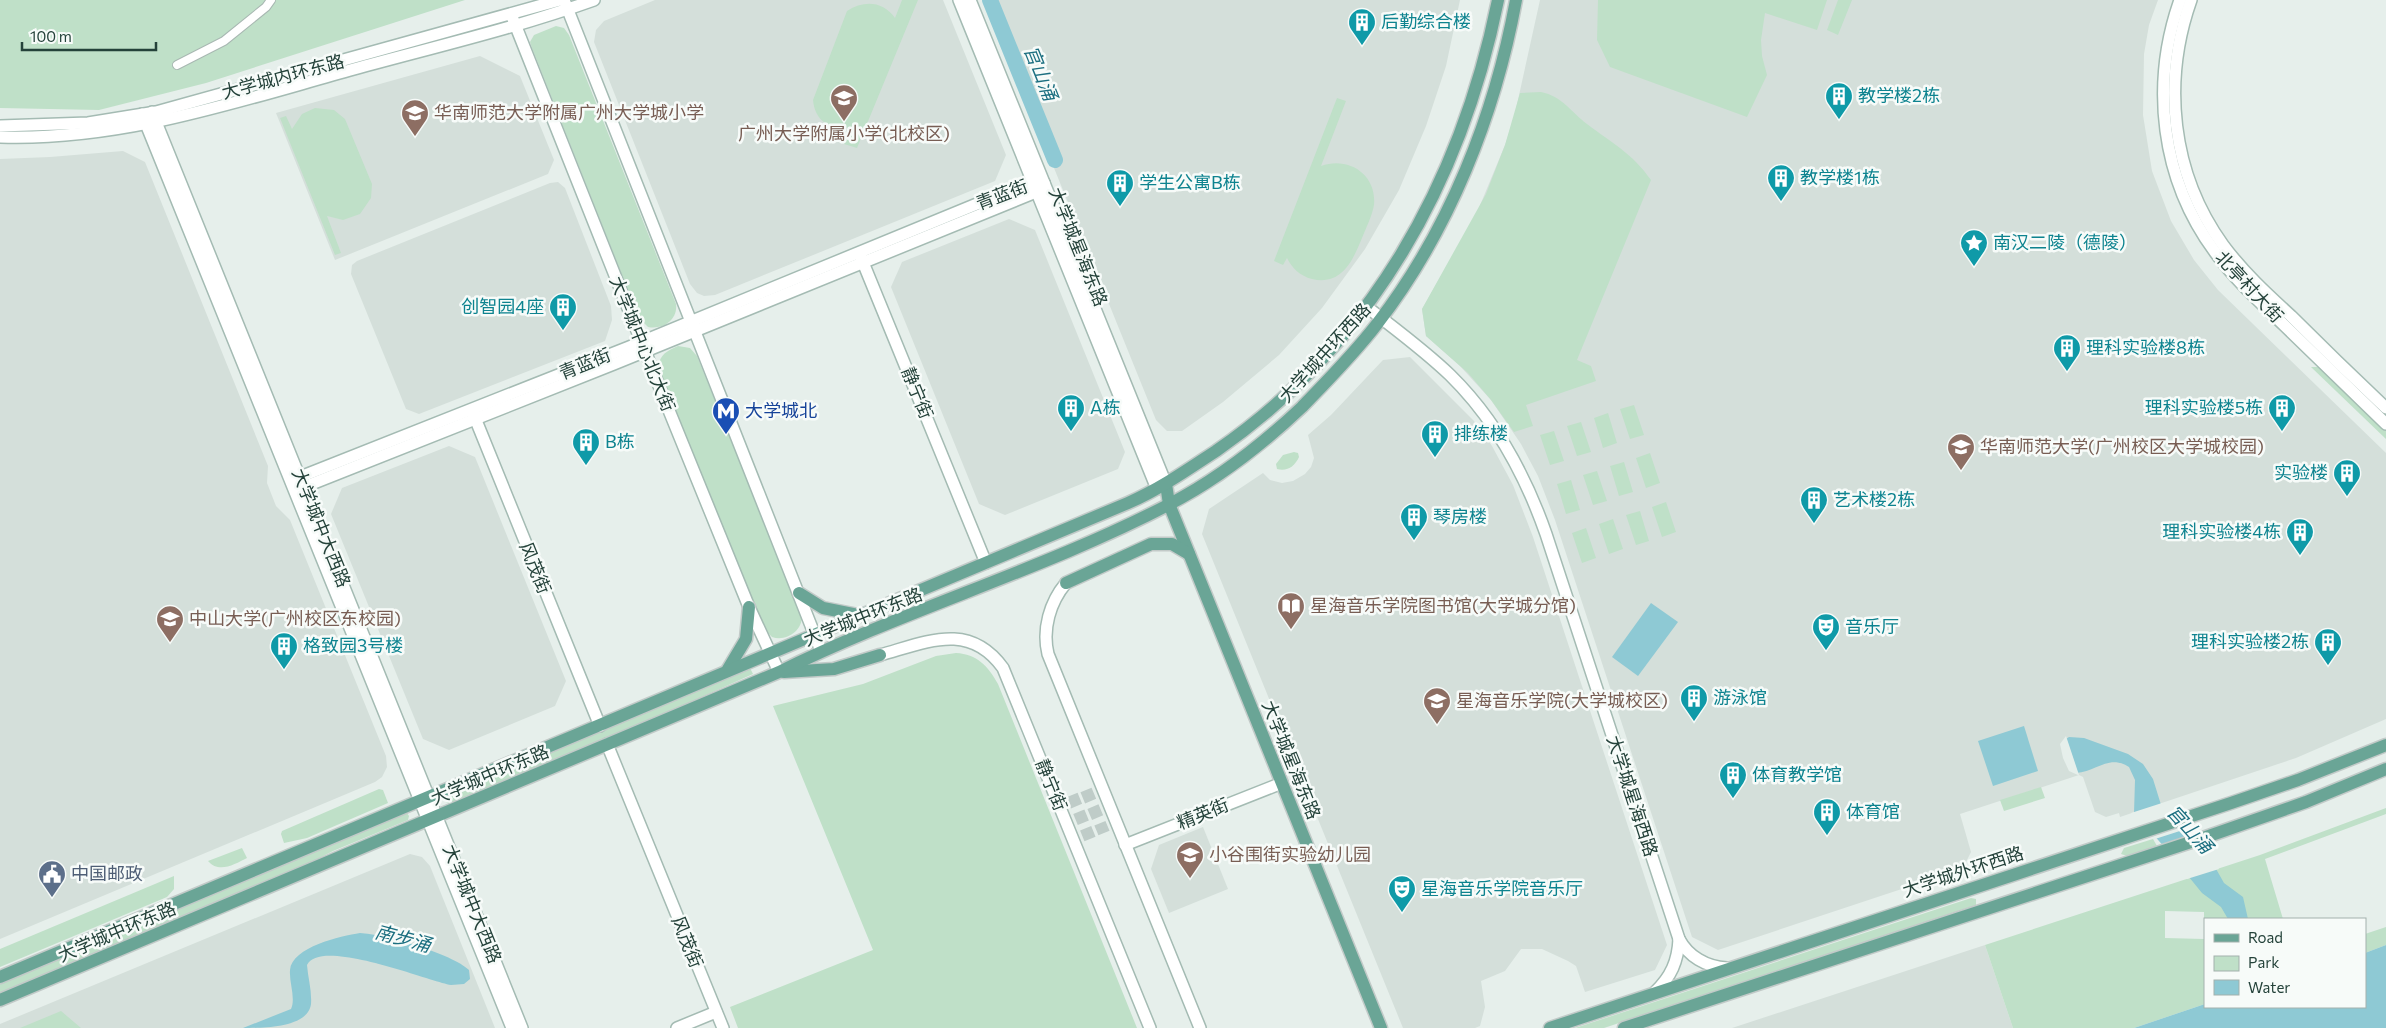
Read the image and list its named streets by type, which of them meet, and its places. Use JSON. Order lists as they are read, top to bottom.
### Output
{
  "streets": {
    "main road": [
      "大学城内环东路",
      "青蓝街",
      "大学城星海东路",
      "北亭村大街",
      "大学城中心北大街",
      "大学城中环西路",
      "静宁街",
      "大学城中大西路",
      "风茂街",
      "大学城中环东路",
      "大学城星海西路",
      "精英街",
      "大学城外环西路"
    ]
  },
  "crossings": [
    ["大学城内环东路", "大学城中心北大街"],
    ["大学城内环东路", "大学城中大西路"],
    ["青蓝街", "大学城星海东路"],
    ["青蓝街", "大学城中心北大街"],
    ["青蓝街", "静宁街"],
    ["青蓝街", "大学城中大西路"],
    ["青蓝街", "风茂街"],
    ["大学城星海东路", "大学城中环西路"],
    ["大学城星海东路", "精英街"],
    ["大学城中心北大街", "大学城中环东路"],
    ["大学城中环西路", "静宁街"],
    ["大学城中环西路", "大学城中环东路"],
    ["大学城中环西路", "大学城星海西路"],
    ["静宁街", "大学城中环东路"],
    ["大学城中大西路", "大学城中环东路"],
    ["风茂街", "大学城中环东路"],
    ["大学城星海西路", "大学城外环西路"]
  ],
  "water": ["官山涌", "南步涌"],
  "places": {
    "building": [
      "后勤综合楼",
      "教学楼2栋",
      "教学楼1栋",
      "学生公寓B栋",
      "创智园4座",
      "理科实验楼8栋",
      "A栋",
      "理科实验楼5栋",
      "排练楼",
      "B栋",
      "实验楼",
      "艺术楼2栋",
      "琴房楼",
      "理科实验楼4栋",
      "理科实验楼2栋",
      "格致园3号楼",
      "游泳馆",
      "体育教学馆",
      "体育馆"
    ],
    "school or university": [
      "广州大学附属小学(北校区)",
      "华南师范大学附属广州大学城小学",
      "华南师范大学(广州校区大学城校园)",
      "中山大学(广州校区东校园)",
      "星海音乐学院(大学城校区)",
      "小谷围街实验幼儿园"
    ],
    "place": ["南汉二陵（德陵）"],
    "metro station": ["大学城北"],
    "library": ["星海音乐学院图书馆(大学城分馆)"],
    "theatre": ["音乐厅", "星海音乐学院音乐厅"],
    "public building": ["中国邮政"]
  },
  "legend": ["Road", "Park", "Water"],
  "scale_bar": "100 m"
}
